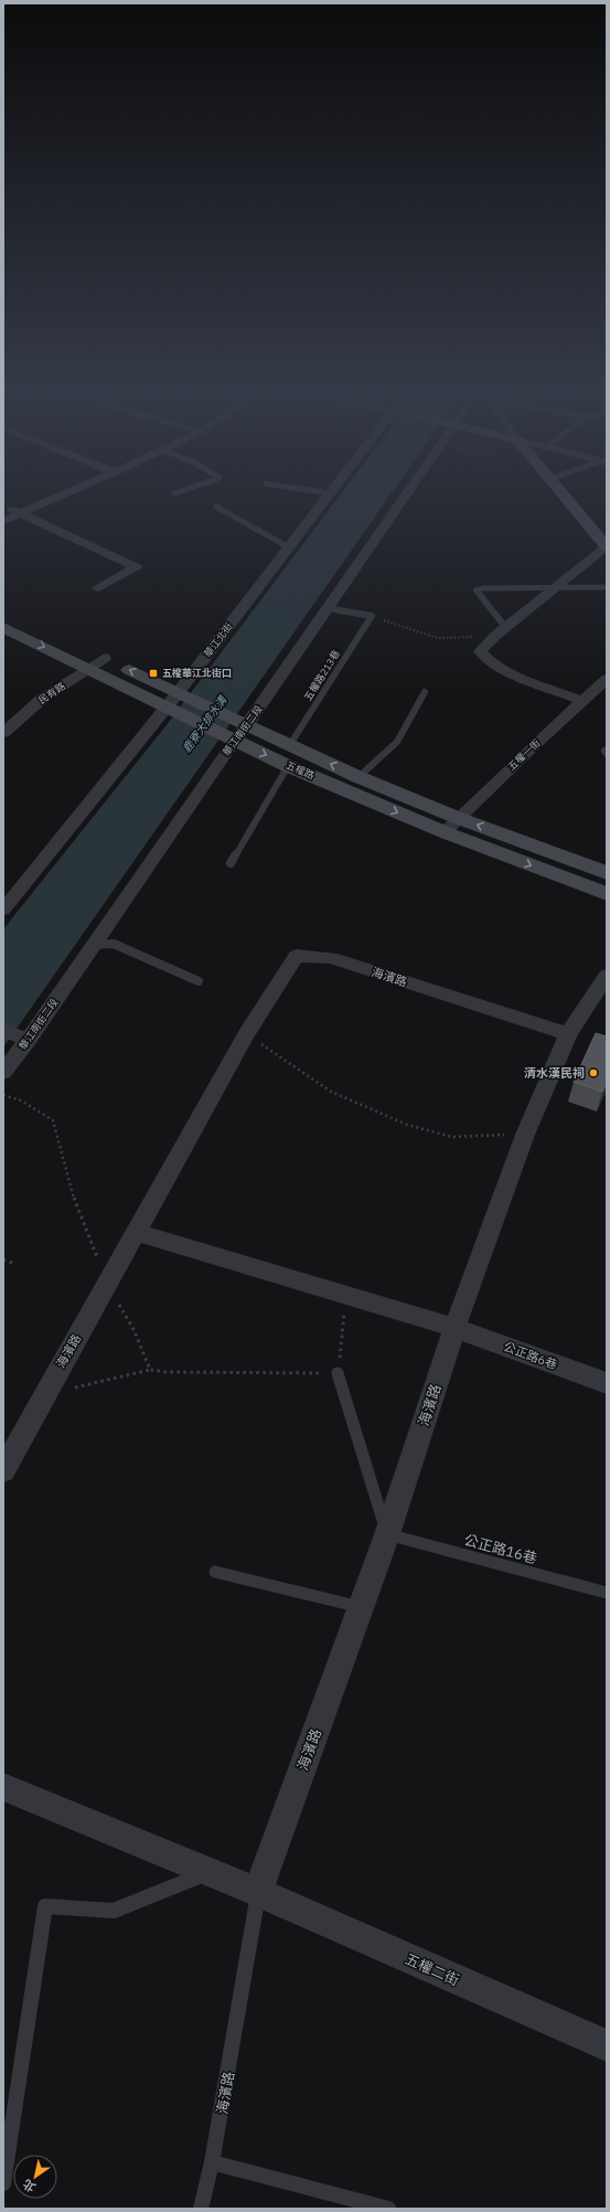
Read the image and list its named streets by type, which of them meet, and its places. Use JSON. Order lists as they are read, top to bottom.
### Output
{
  "streets": {
    "street": [
      "華江北街",
      "民有路",
      "華江南街二段",
      "五權一街",
      "五權路",
      "海濱路",
      "公正路6巷",
      "五權二街"
    ],
    "lane": ["五權路213巷", "公正路16巷"]
  },
  "crossings": [
    ["華江北街", "五權路"],
    ["五權路213巷", "五權路"],
    ["民有路", "五權路"],
    ["華江南街二段", "五權路"],
    ["五權一街", "五權路"],
    ["海濱路", "公正路6巷"],
    ["海濱路", "公正路16巷"],
    ["海濱路", "五權二街"]
  ],
  "water": ["鹿寮大排水溝"],
  "places": {
    "transit": ["五權華江北街口"],
    "other": ["清水漢民祠"]
  },
  "north": "bottom left"
}
